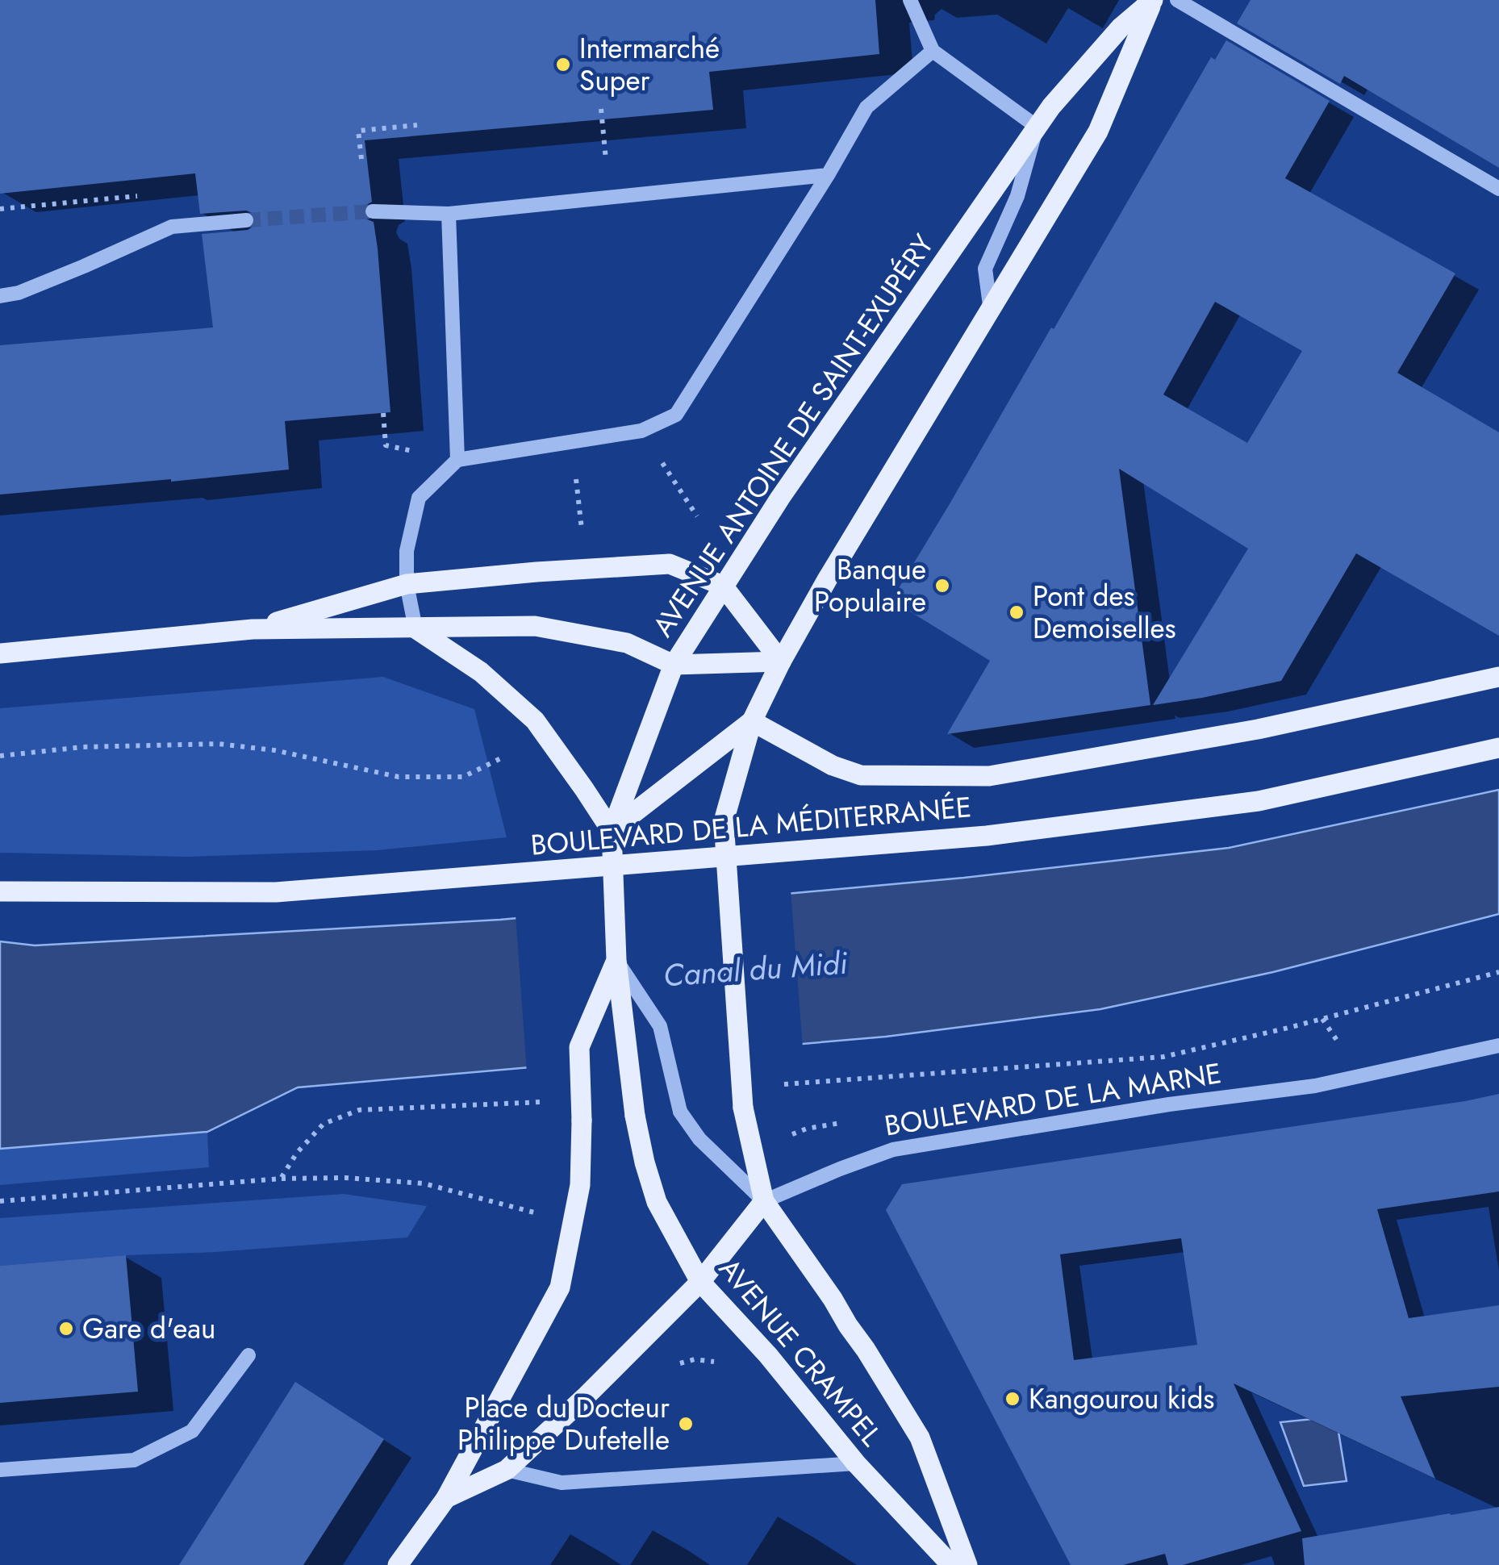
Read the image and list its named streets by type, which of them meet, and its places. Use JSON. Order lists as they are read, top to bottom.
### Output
{
  "streets": {
    "main road": ["AVENUE ANTOINE DE SAINT-EXUPÉRY", "BOULEVARD DE LA MÉDITERRANÉE", "AVENUE CRAMPEL"],
    "street": ["BOULEVARD DE LA MARNE"]
  },
  "crossings": [
    ["AVENUE ANTOINE DE SAINT-EXUPÉRY", "BOULEVARD DE LA MÉDITERRANÉE"],
    ["AVENUE ANTOINE DE SAINT-EXUPÉRY", "AVENUE CRAMPEL"],
    ["BOULEVARD DE LA MARNE", "AVENUE CRAMPEL"]
  ],
  "water": ["Canal du Midi"],
  "places": [
    "Intermarché Super",
    "Banque Populaire",
    "Pont des Demoiselles",
    "Gare d'eau",
    "Kangourou kids",
    "Place du Docteur Philippe Dufetelle"
  ]
}
